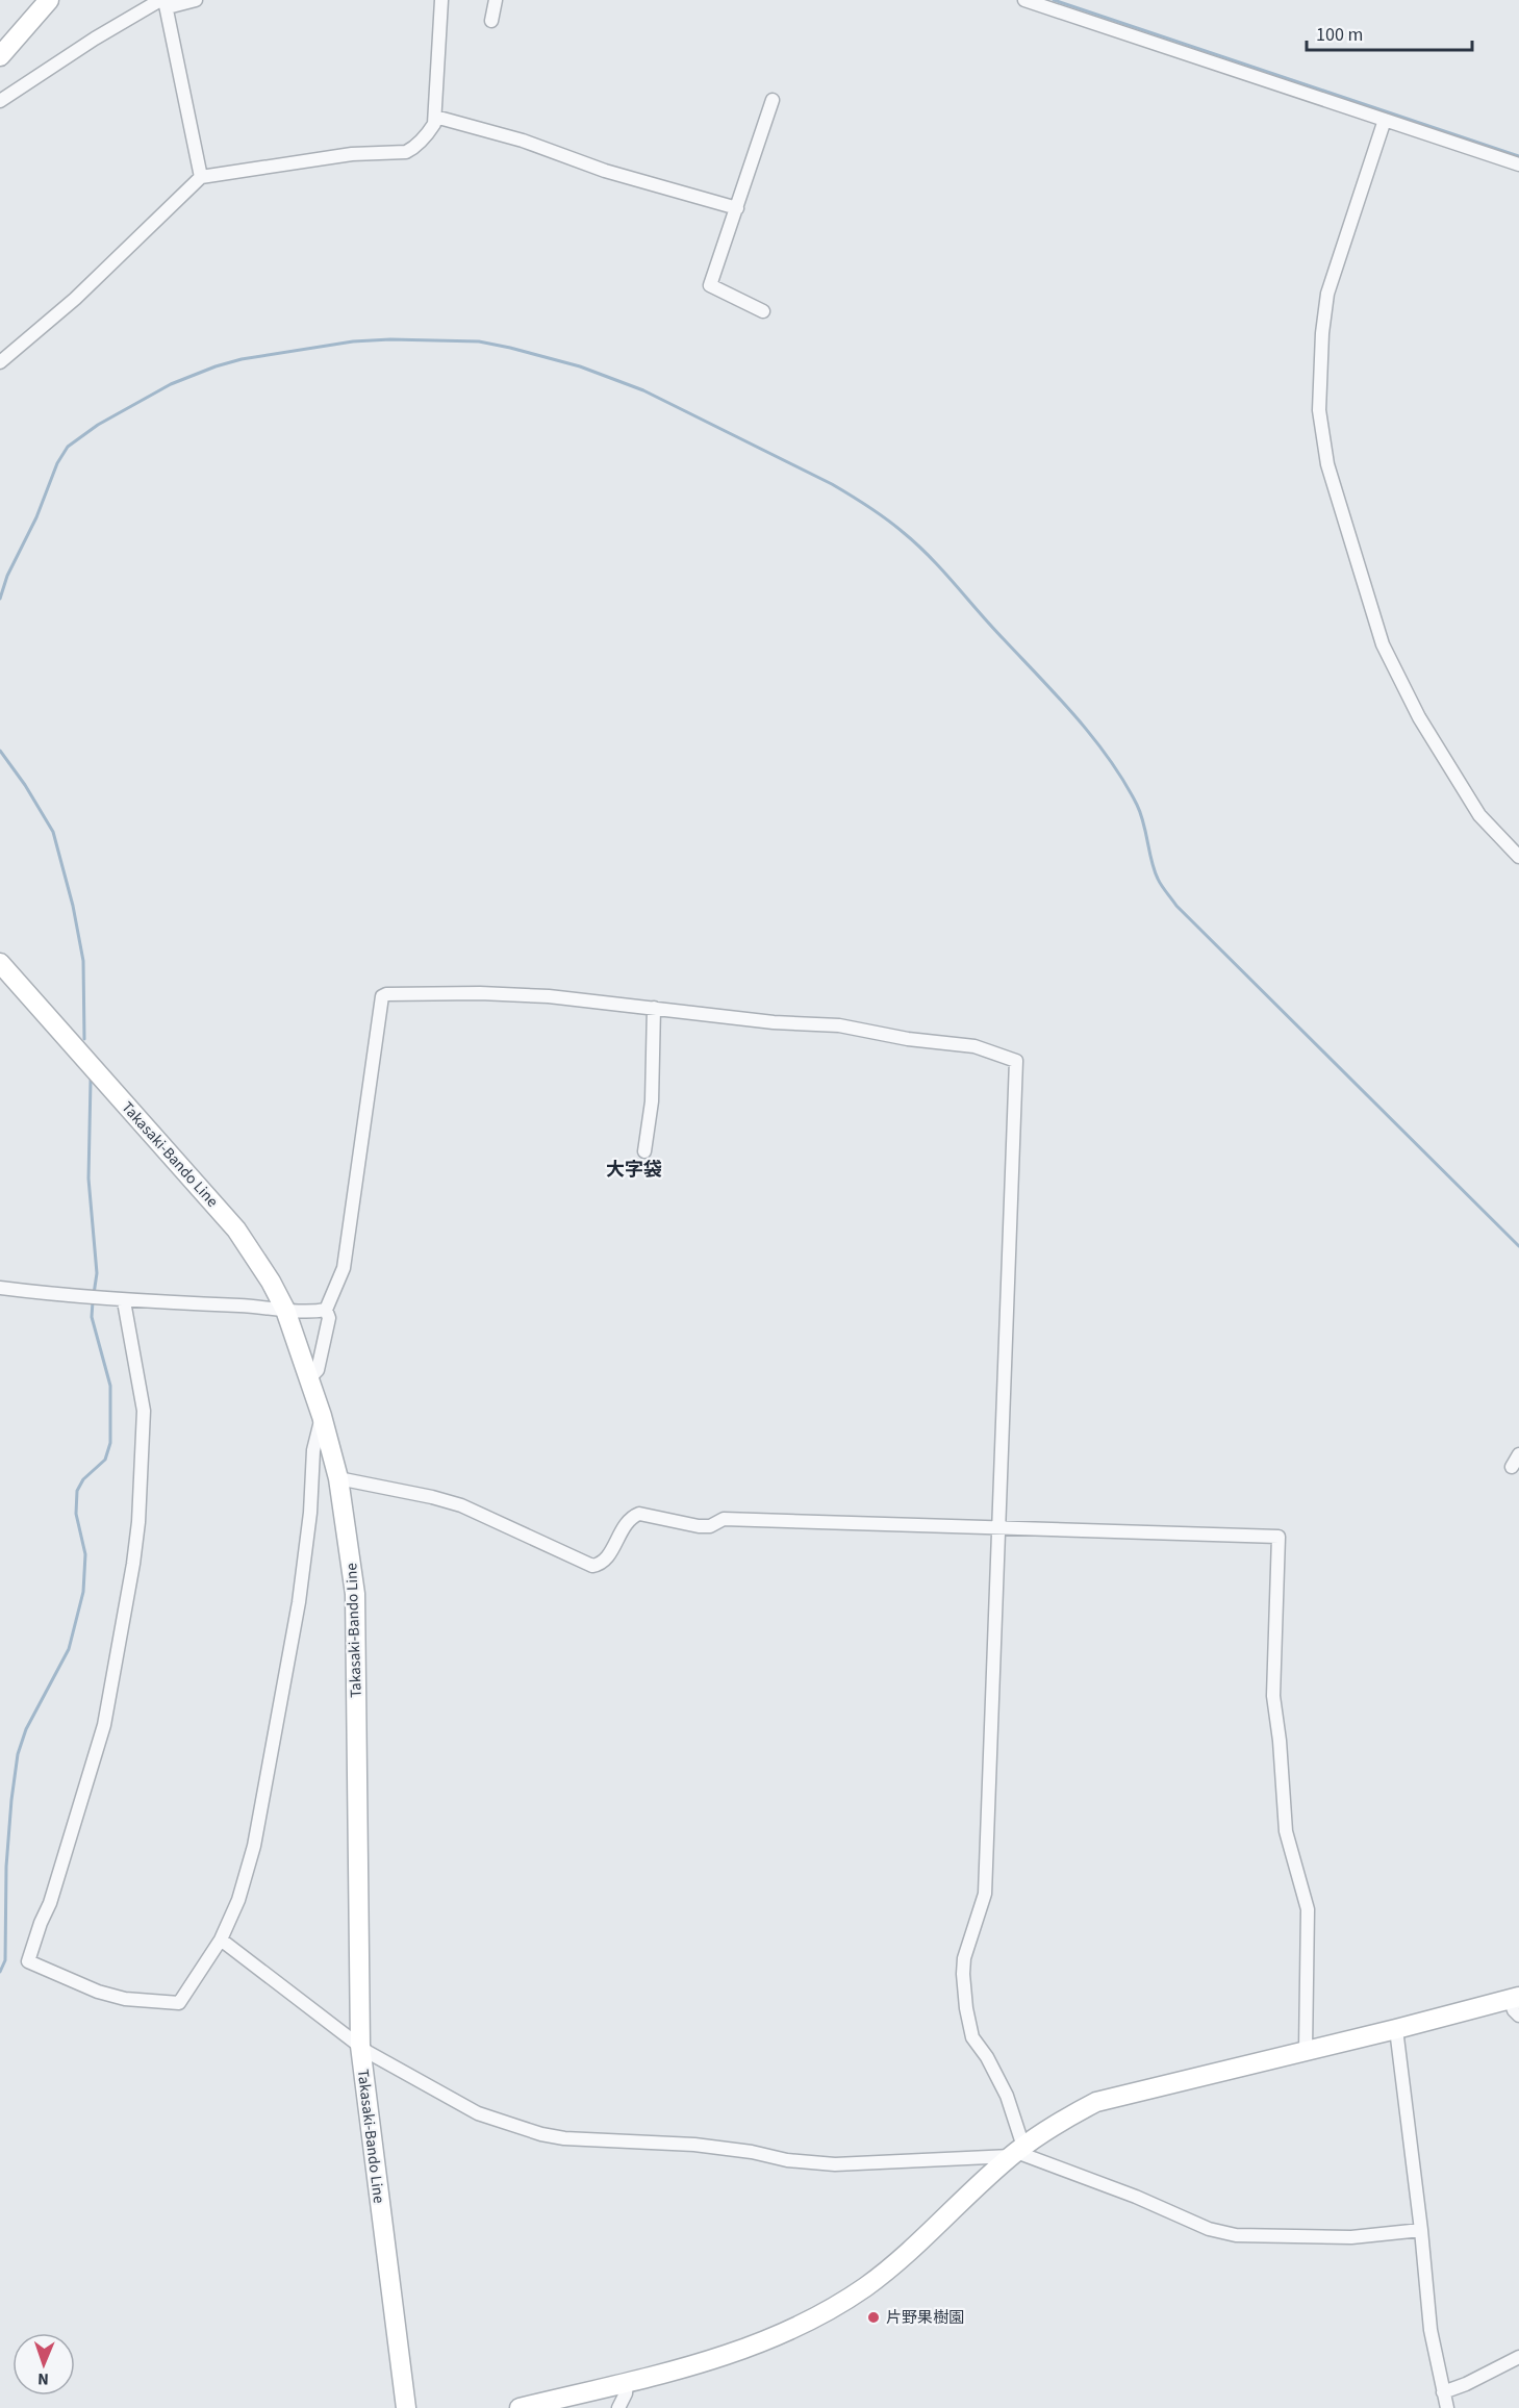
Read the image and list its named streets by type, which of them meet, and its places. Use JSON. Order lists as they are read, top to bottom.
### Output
{
  "streets": {
    "main road": ["Takasaki-Bando Line"]
  },
  "districts": ["大字袋"],
  "places": ["片野果樹園"],
  "scale_bar": "100 m",
  "north": "bottom"
}
